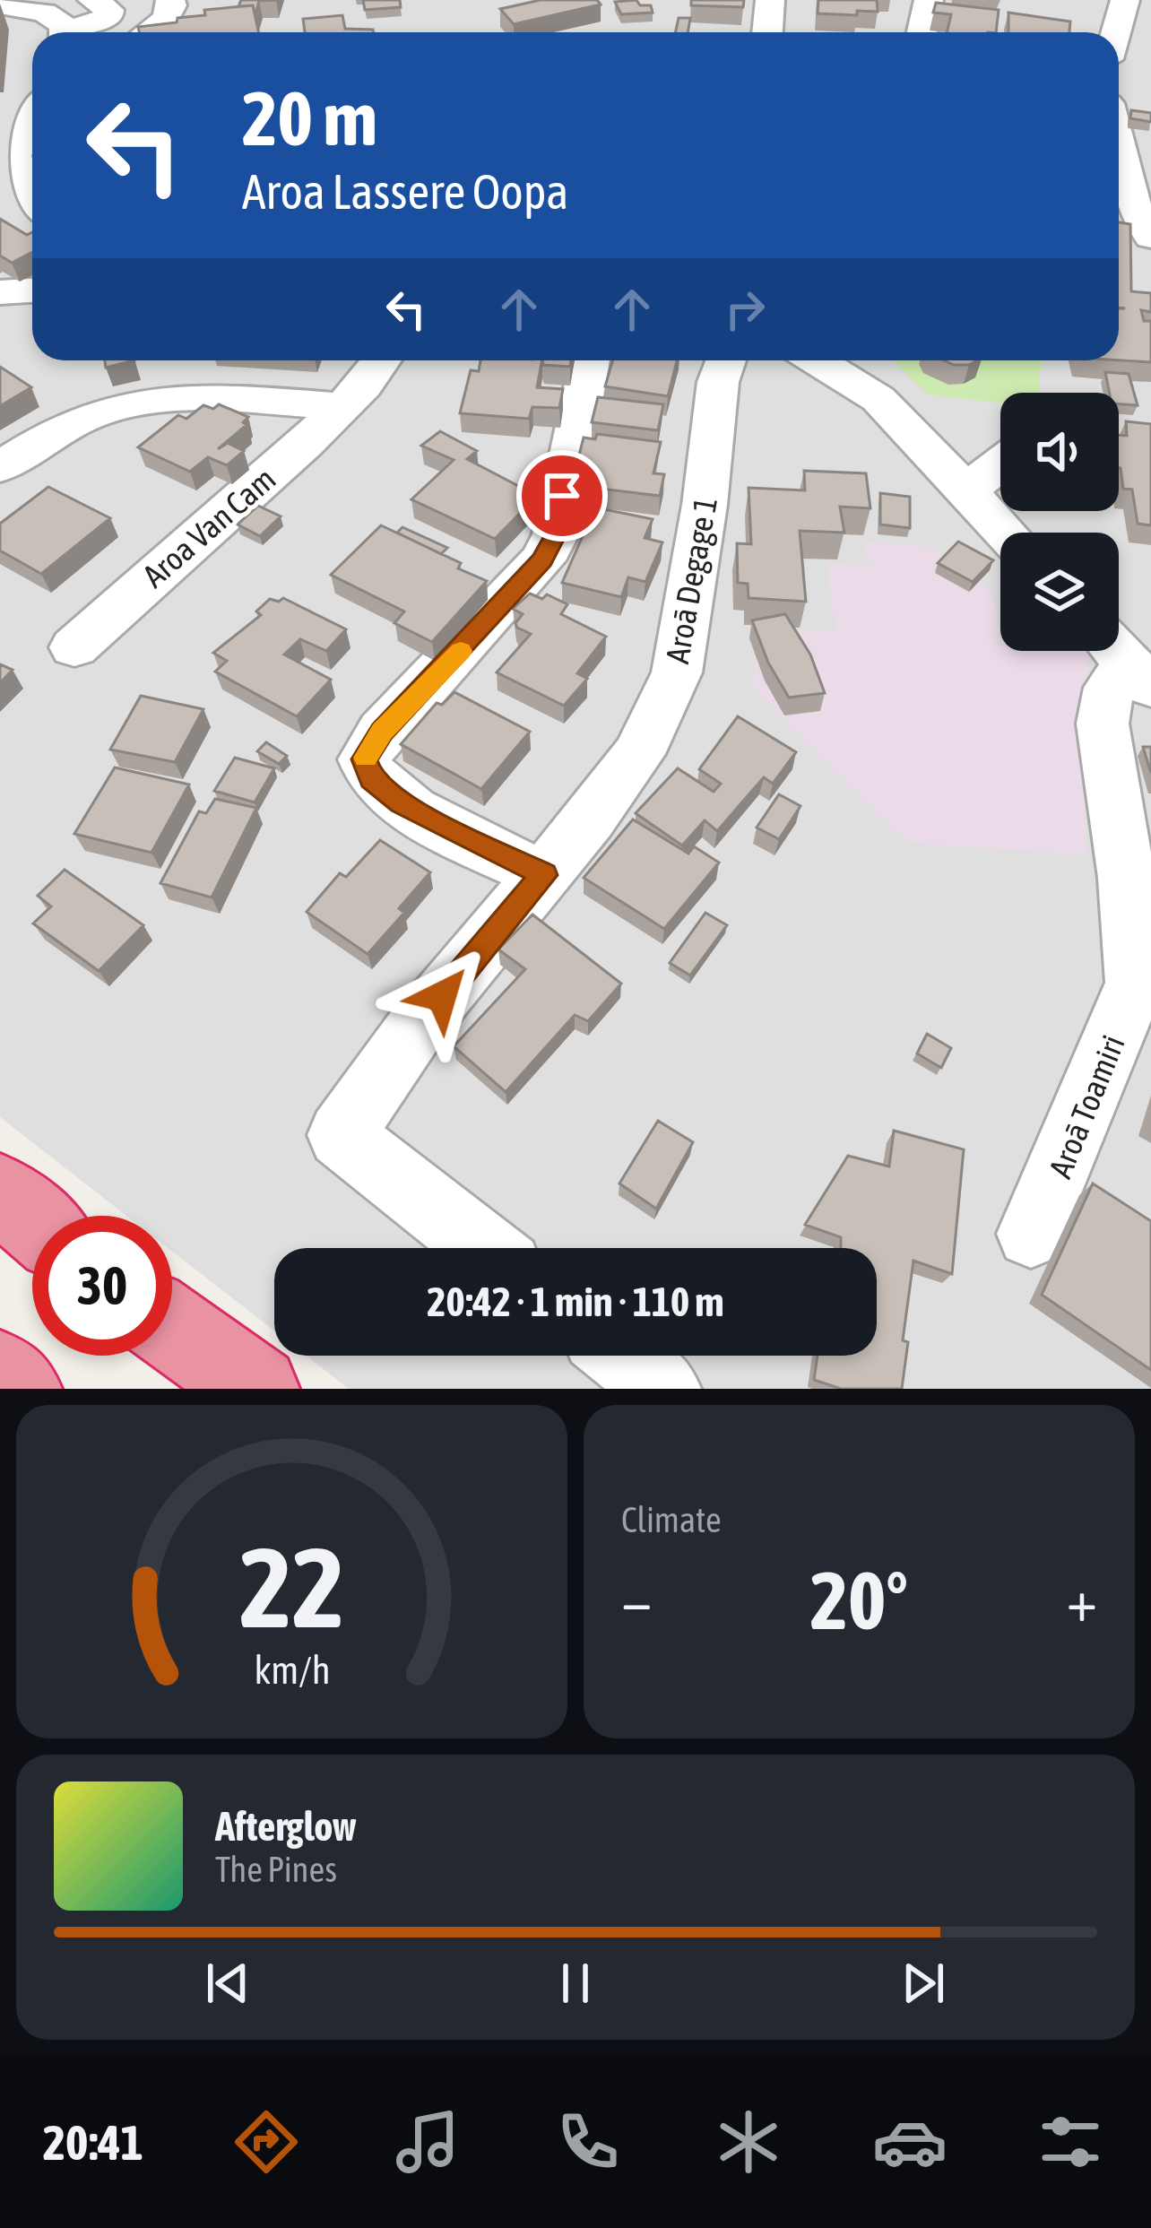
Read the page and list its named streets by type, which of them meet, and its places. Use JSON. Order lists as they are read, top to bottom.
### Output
{
  "streets": {
    "street": ["Aroa Van Cam", "Aroā Degage 1", "Aroā Toamiri"]
  },
  "page": {
    "turn": ["20 m", "Aroa Lassere Oopa"],
    "limit": "30",
    "trip": "20:42 · 1 min · 110 m",
    "tile": "Climate",
    "heat": ["−", "20°", "+"],
    "song": ["Afterglow", "The Pines"],
    "tabs": "20:41",
    "gauge": ["22", "km/h"]
  }
}
